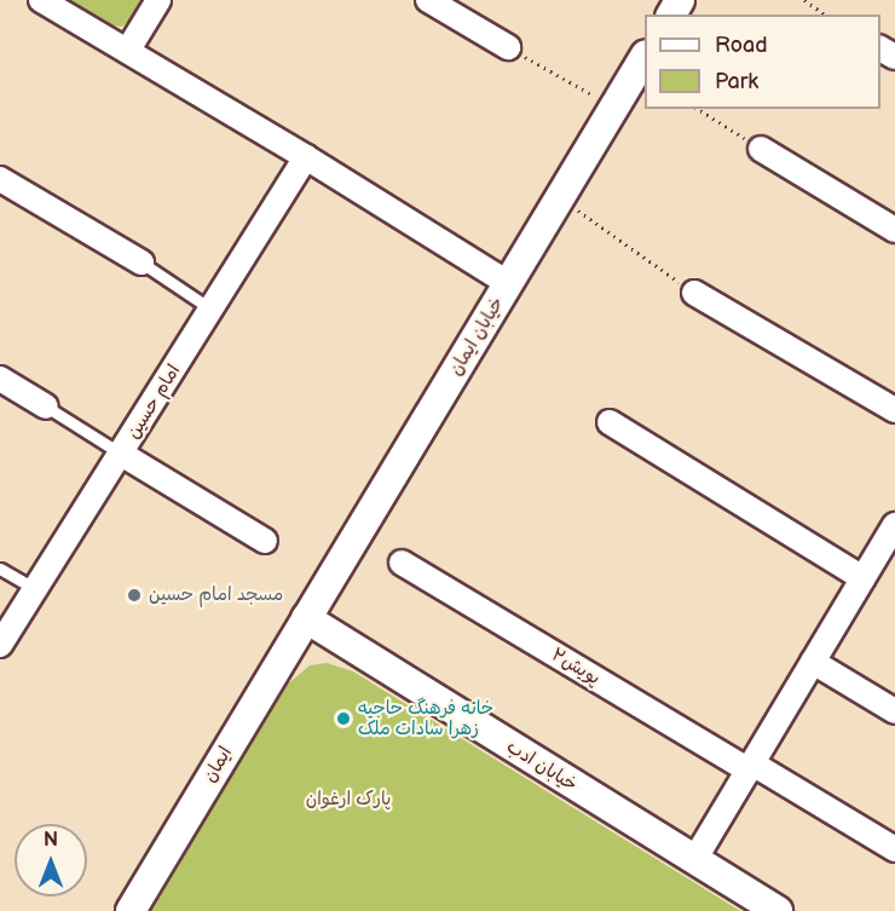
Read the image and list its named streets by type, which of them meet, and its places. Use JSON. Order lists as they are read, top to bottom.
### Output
{
  "streets": {
    "street": [
      "خیابان ایمان",
      "امام حسین",
      "پویش۲",
      "ایمان",
      "خیابان ادب"
    ]
  },
  "crossings": [
    ["خیابان ایمان", "ایمان"],
    ["خیابان ایمان", "خیابان ادب"],
    ["ایمان", "خیابان ادب"]
  ],
  "parks": ["پارک ارغوان"],
  "places": ["مسجد امام حسین", "خانه فرهنگ حاجیه زهرا سادات ملک"],
  "legend": ["Road", "Park"],
  "north": "top"
}
